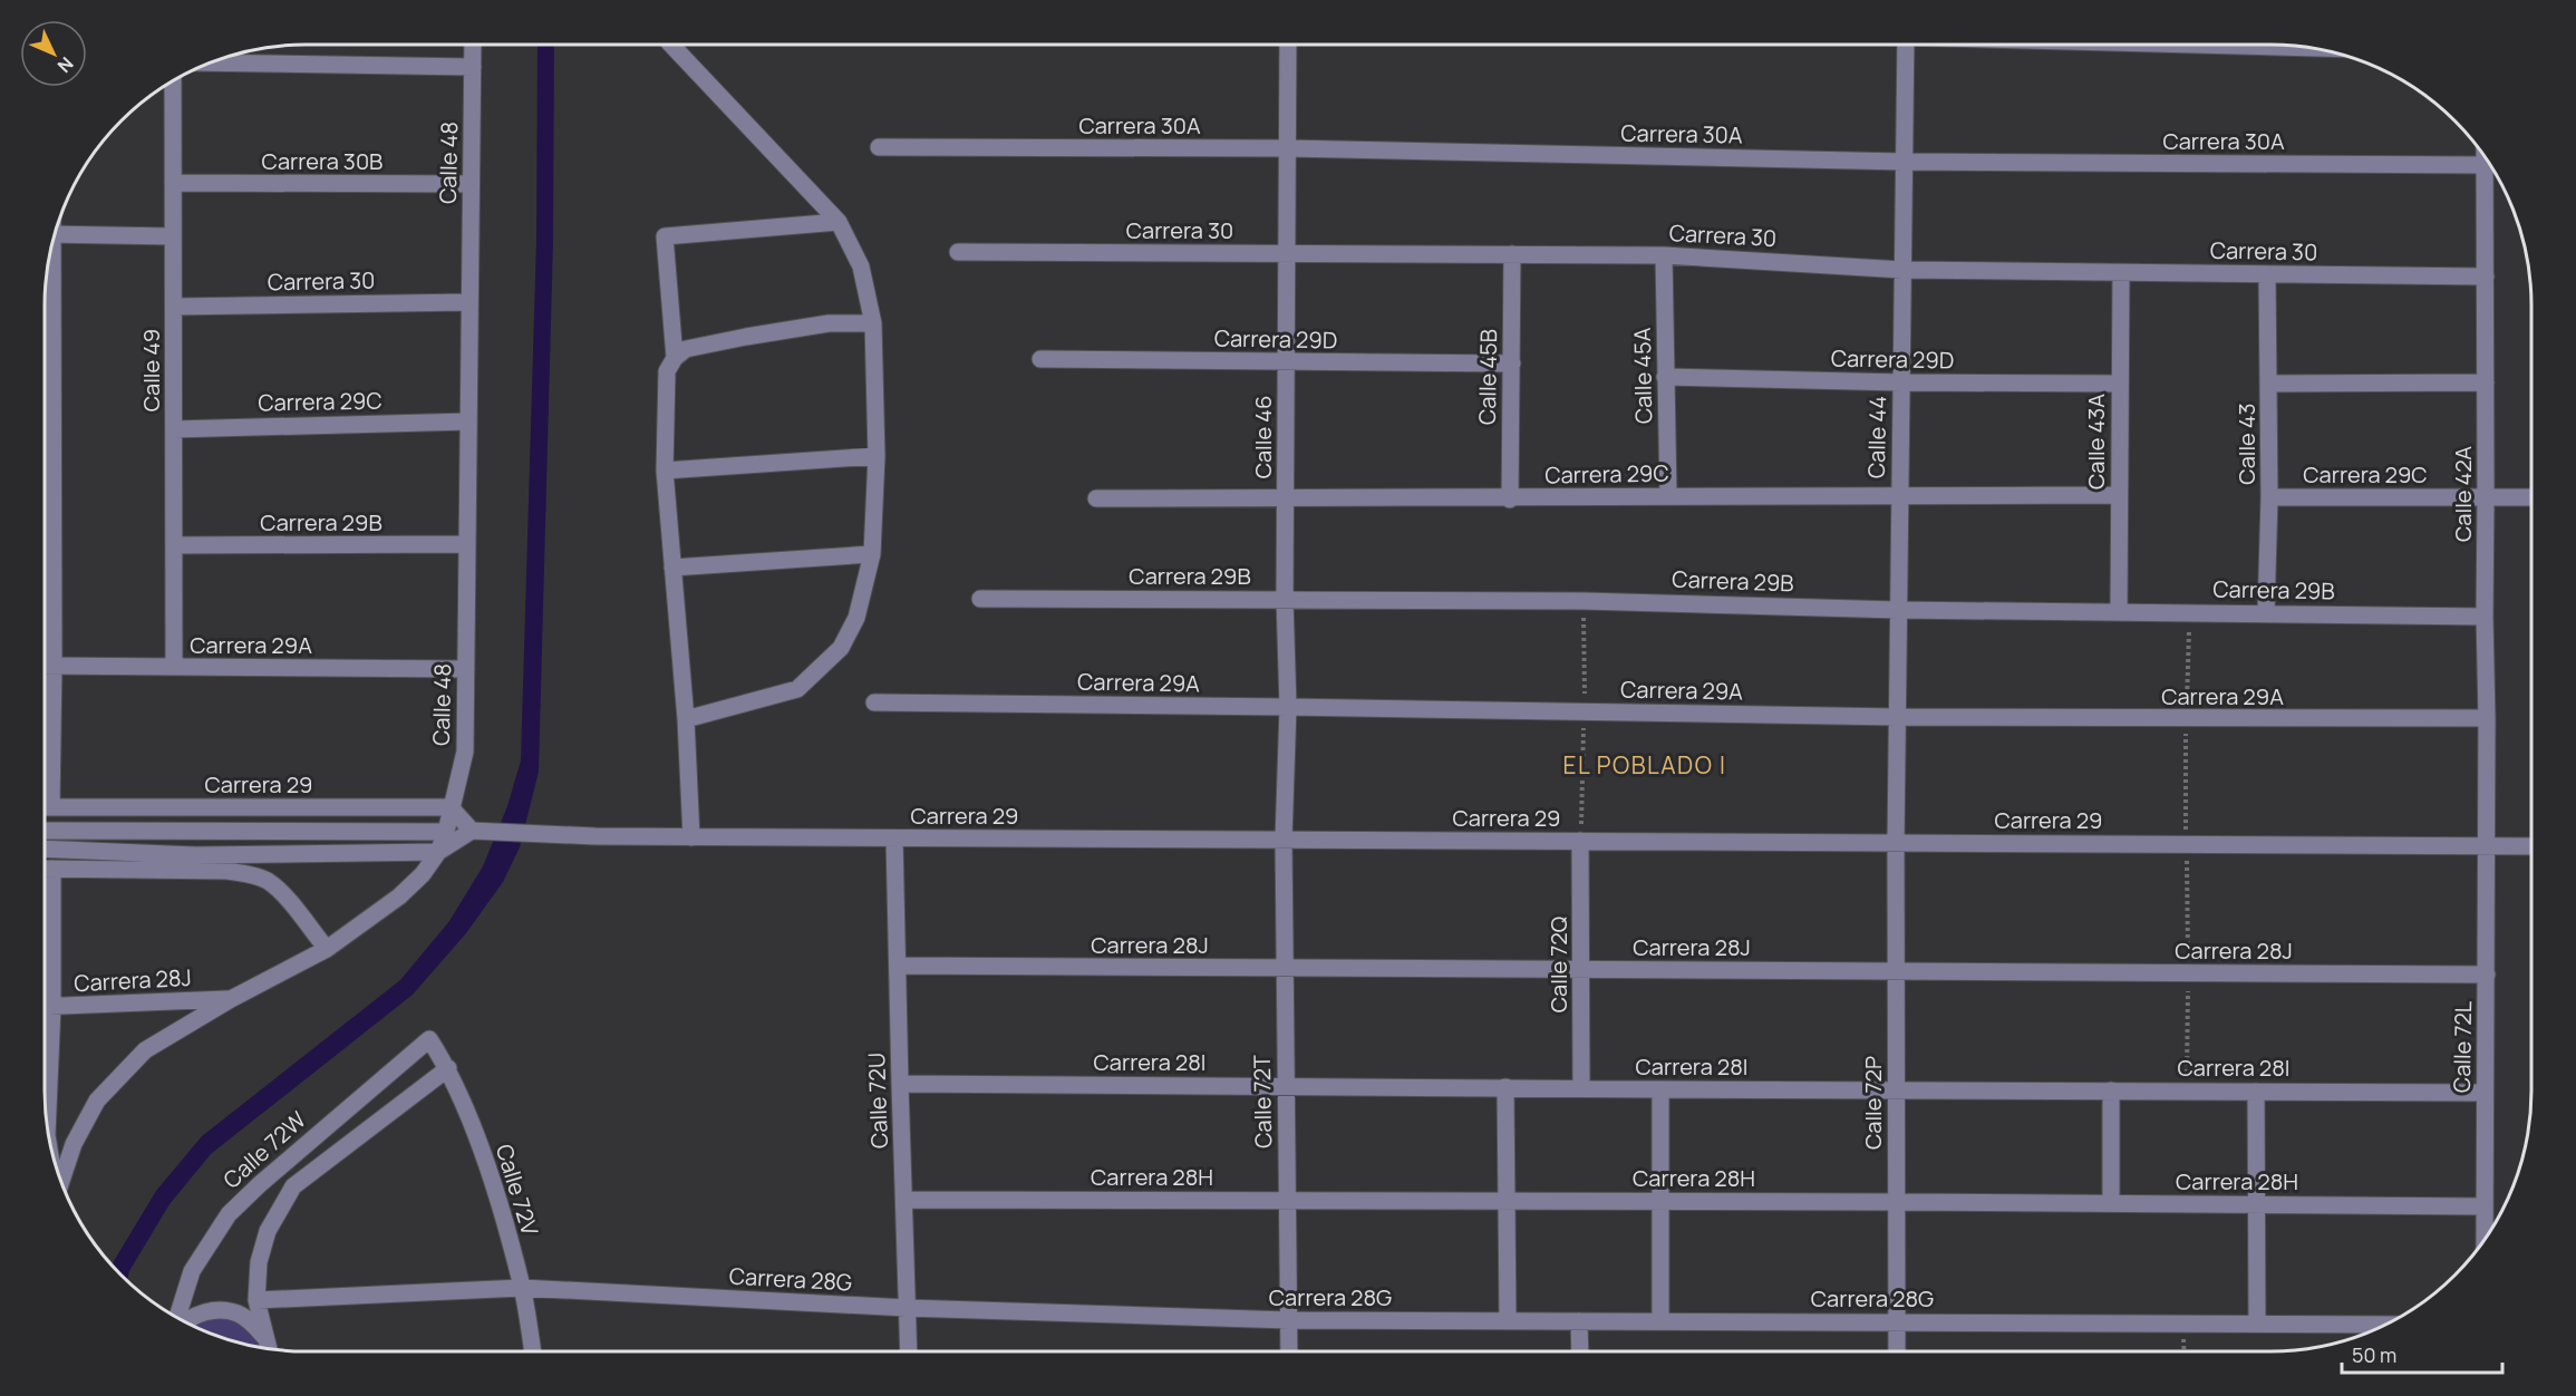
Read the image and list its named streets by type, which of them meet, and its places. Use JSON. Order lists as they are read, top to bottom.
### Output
{
  "streets": {
    "street": [
      "Carrera 30A",
      "Carrera 30B",
      "Calle 48",
      "Carrera 30",
      "Carrera 29D",
      "Calle 49",
      "Calle 45A",
      "Calle 45B",
      "Carrera 29C",
      "Calle 46",
      "Calle 44",
      "Calle 43A",
      "Calle 43",
      "Calle 42A",
      "Carrera 29B",
      "Carrera 29A",
      "Carrera 29",
      "Carrera 28J",
      "Calle 72Q",
      "Calle 72L",
      "Carrera 28I",
      "Calle 72U",
      "Calle 72T",
      "Calle 72P",
      "Calle 72W",
      "Carrera 28H",
      "Calle 72V",
      "Carrera 28G"
    ]
  },
  "crossings": [
    ["Carrera 30A", "Calle 46"],
    ["Carrera 30A", "Calle 44"],
    ["Carrera 30A", "Calle 42A"],
    ["Carrera 30B", "Calle 48"],
    ["Carrera 30B", "Calle 49"],
    ["Calle 48", "Carrera 30"],
    ["Calle 48", "Carrera 29C"],
    ["Calle 48", "Carrera 29B"],
    ["Calle 48", "Carrera 29A"],
    ["Calle 48", "Carrera 29"],
    ["Calle 48", "Carrera 28J"],
    ["Carrera 30", "Calle 49"],
    ["Carrera 30", "Calle 45A"],
    ["Carrera 30", "Calle 45B"],
    ["Carrera 30", "Calle 46"],
    ["Carrera 30", "Calle 44"],
    ["Carrera 30", "Calle 43A"],
    ["Carrera 30", "Calle 43"],
    ["Carrera 30", "Calle 42A"],
    ["Carrera 29D", "Calle 45A"],
    ["Carrera 29D", "Calle 45B"],
    ["Carrera 29D", "Calle 46"],
    ["Carrera 29D", "Calle 44"],
    ["Carrera 29D", "Calle 43A"],
    ["Calle 49", "Carrera 29C"],
    ["Calle 49", "Carrera 29B"],
    ["Calle 49", "Carrera 29A"],
    ["Calle 45A", "Carrera 29C"],
    ["Calle 45B", "Carrera 29C"],
    ["Carrera 29C", "Calle 46"],
    ["Carrera 29C", "Calle 44"],
    ["Carrera 29C", "Calle 43A"],
    ["Carrera 29C", "Calle 43"],
    ["Carrera 29C", "Calle 42A"],
    ["Calle 46", "Carrera 29B"],
    ["Calle 46", "Carrera 29A"],
    ["Calle 46", "Carrera 29"],
    ["Calle 46", "Calle 72T"],
    ["Calle 44", "Carrera 29B"],
    ["Calle 44", "Carrera 29A"],
    ["Calle 44", "Carrera 29"],
    ["Calle 44", "Calle 72P"],
    ["Calle 43A", "Carrera 29B"],
    ["Calle 43", "Carrera 29B"],
    ["Calle 42A", "Carrera 29B"],
    ["Calle 42A", "Carrera 29A"],
    ["Calle 42A", "Carrera 29"],
    ["Calle 42A", "Calle 72L"],
    ["Carrera 29", "Calle 72Q"],
    ["Carrera 29", "Calle 72L"],
    ["Carrera 29", "Calle 72U"],
    ["Carrera 29", "Calle 72T"],
    ["Carrera 29", "Calle 72P"],
    ["Carrera 28J", "Calle 72Q"],
    ["Carrera 28J", "Calle 72L"],
    ["Carrera 28J", "Calle 72U"],
    ["Carrera 28J", "Calle 72T"],
    ["Carrera 28J", "Calle 72P"],
    ["Calle 72Q", "Carrera 28I"],
    ["Calle 72L", "Carrera 28I"],
    ["Calle 72L", "Carrera 28H"],
    ["Carrera 28I", "Calle 72U"],
    ["Carrera 28I", "Calle 72T"],
    ["Carrera 28I", "Calle 72P"],
    ["Calle 72U", "Carrera 28H"],
    ["Calle 72U", "Carrera 28G"],
    ["Calle 72T", "Carrera 28H"],
    ["Calle 72T", "Carrera 28G"],
    ["Calle 72P", "Carrera 28H"],
    ["Calle 72P", "Carrera 28G"],
    ["Calle 72W", "Calle 72V"],
    ["Calle 72V", "Carrera 28G"]
  ],
  "districts": ["EL POBLADO I"],
  "scale_bar": "50 m",
  "north": "bottom right"
}
